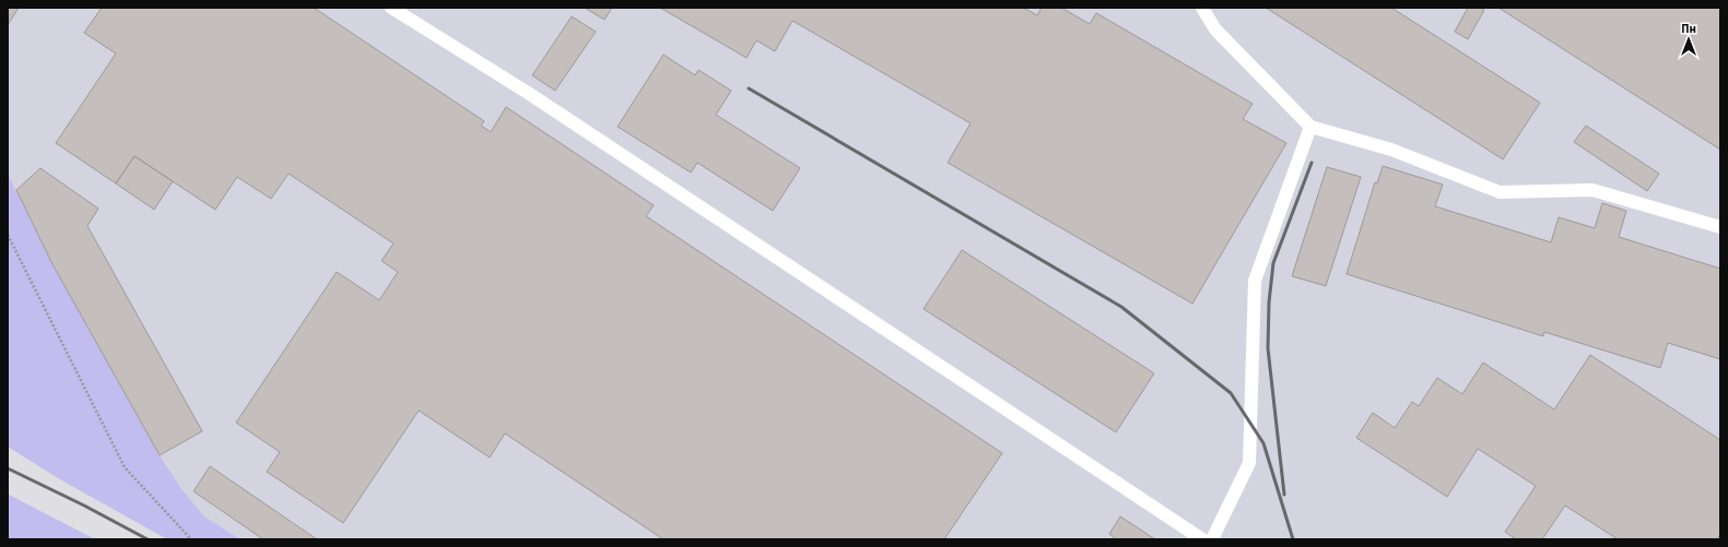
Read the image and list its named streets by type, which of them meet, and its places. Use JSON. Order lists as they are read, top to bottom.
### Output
{
  "north": "top"
}
